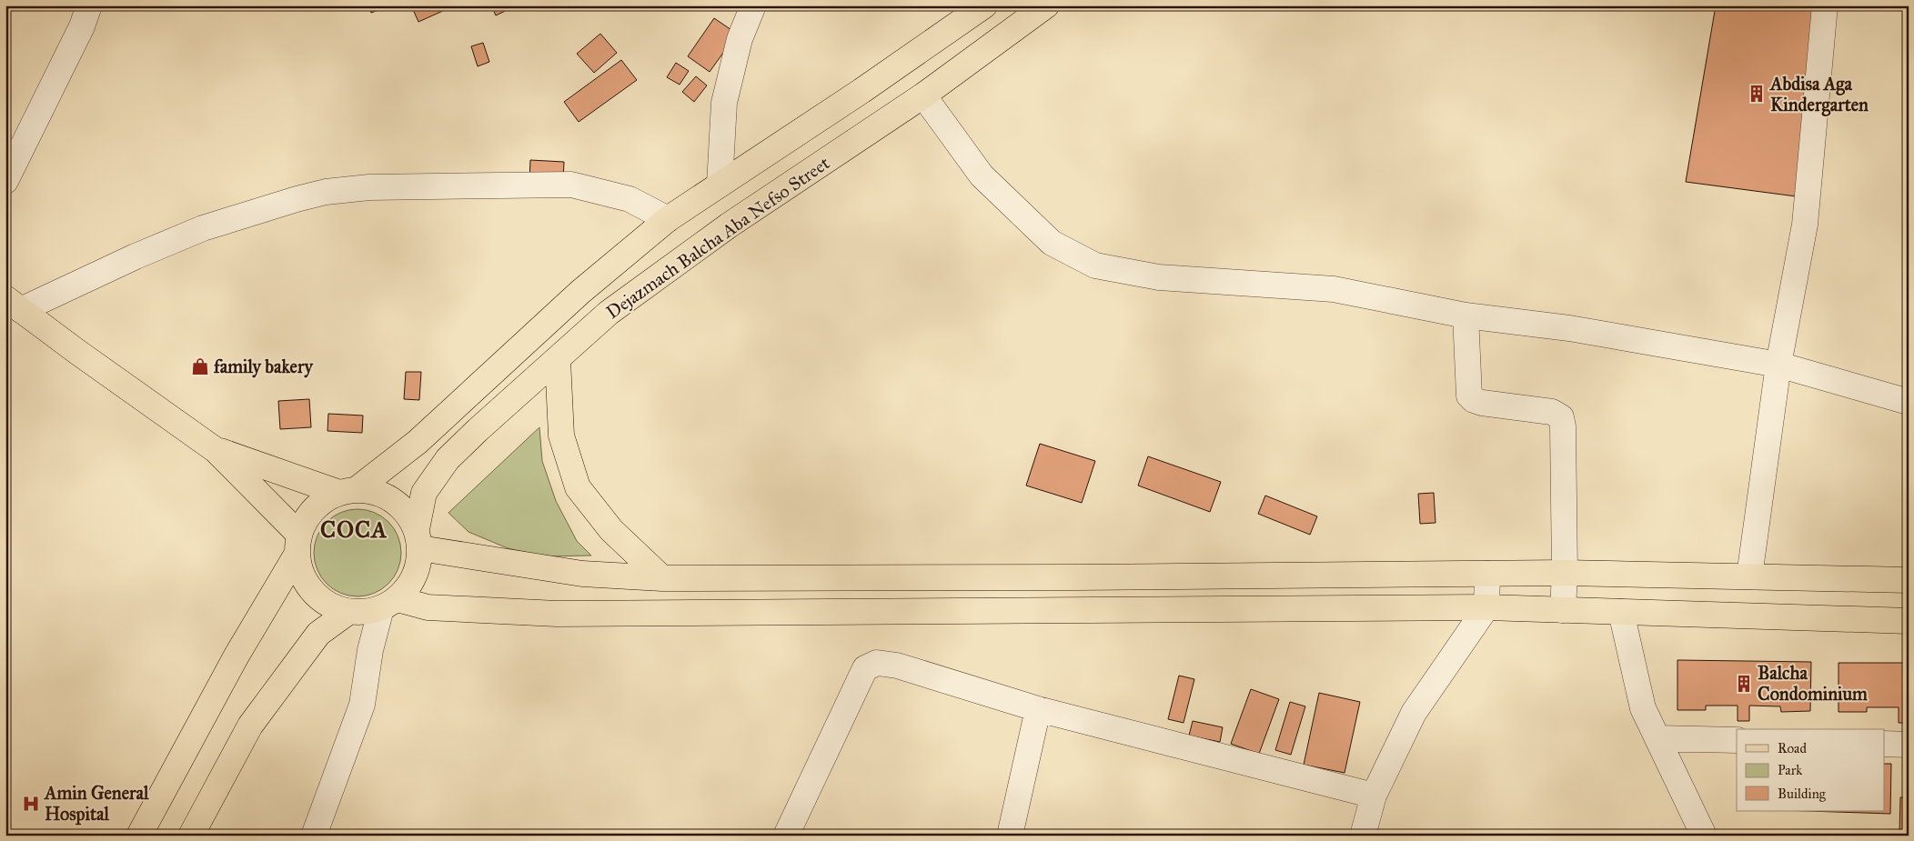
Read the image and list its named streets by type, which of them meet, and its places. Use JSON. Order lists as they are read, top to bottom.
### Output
{
  "streets": {
    "main road": ["Dejazmach Balcha Aba Nefso Street"]
  },
  "districts": ["COCA"],
  "places": {
    "building": ["Abdisa Aga Kindergarten", "Balcha Condominium"],
    "shop": ["family bakery"],
    "hospital": ["Amin General Hospital"]
  },
  "legend": ["Road", "Park", "Building"]
}
